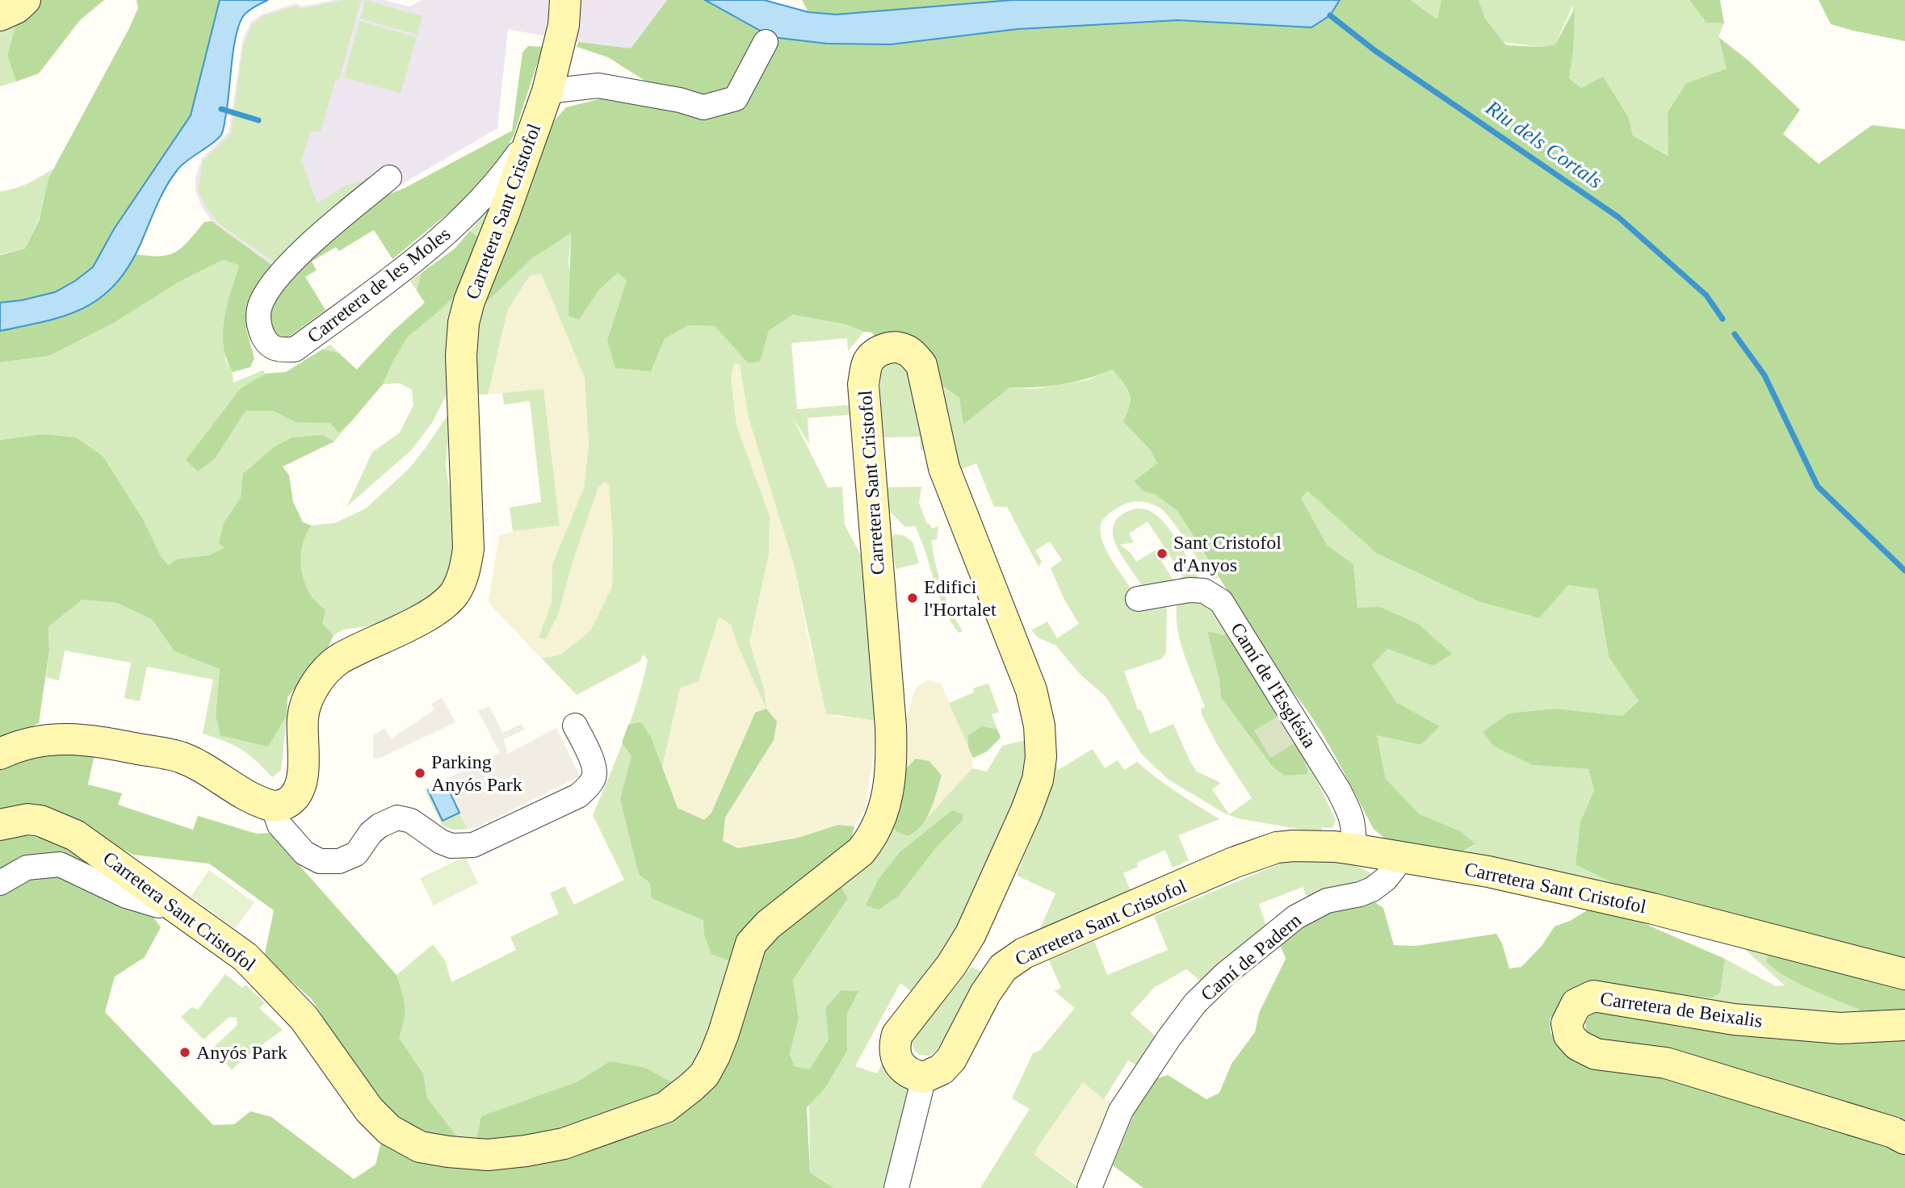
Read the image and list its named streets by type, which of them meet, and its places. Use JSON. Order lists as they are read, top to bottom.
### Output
{
  "streets": {
    "main road": ["Carretera Sant Cristofol", "Carretera de Beixalis"],
    "street": ["Carretera de les Moles", "Camí de l'Església", "Camí de Padern"]
  },
  "crossings": [
    ["Carretera Sant Cristofol", "Carretera de les Moles"],
    ["Carretera Sant Cristofol", "Camí de l'Església"],
    ["Carretera Sant Cristofol", "Camí de Padern"]
  ],
  "water": ["Riu dels Cortals"],
  "places": [
    "Sant Cristofol d'Anyos",
    "Edifici l'Hortalet",
    "Parking Anyós Park",
    "Anyós Park"
  ]
}
